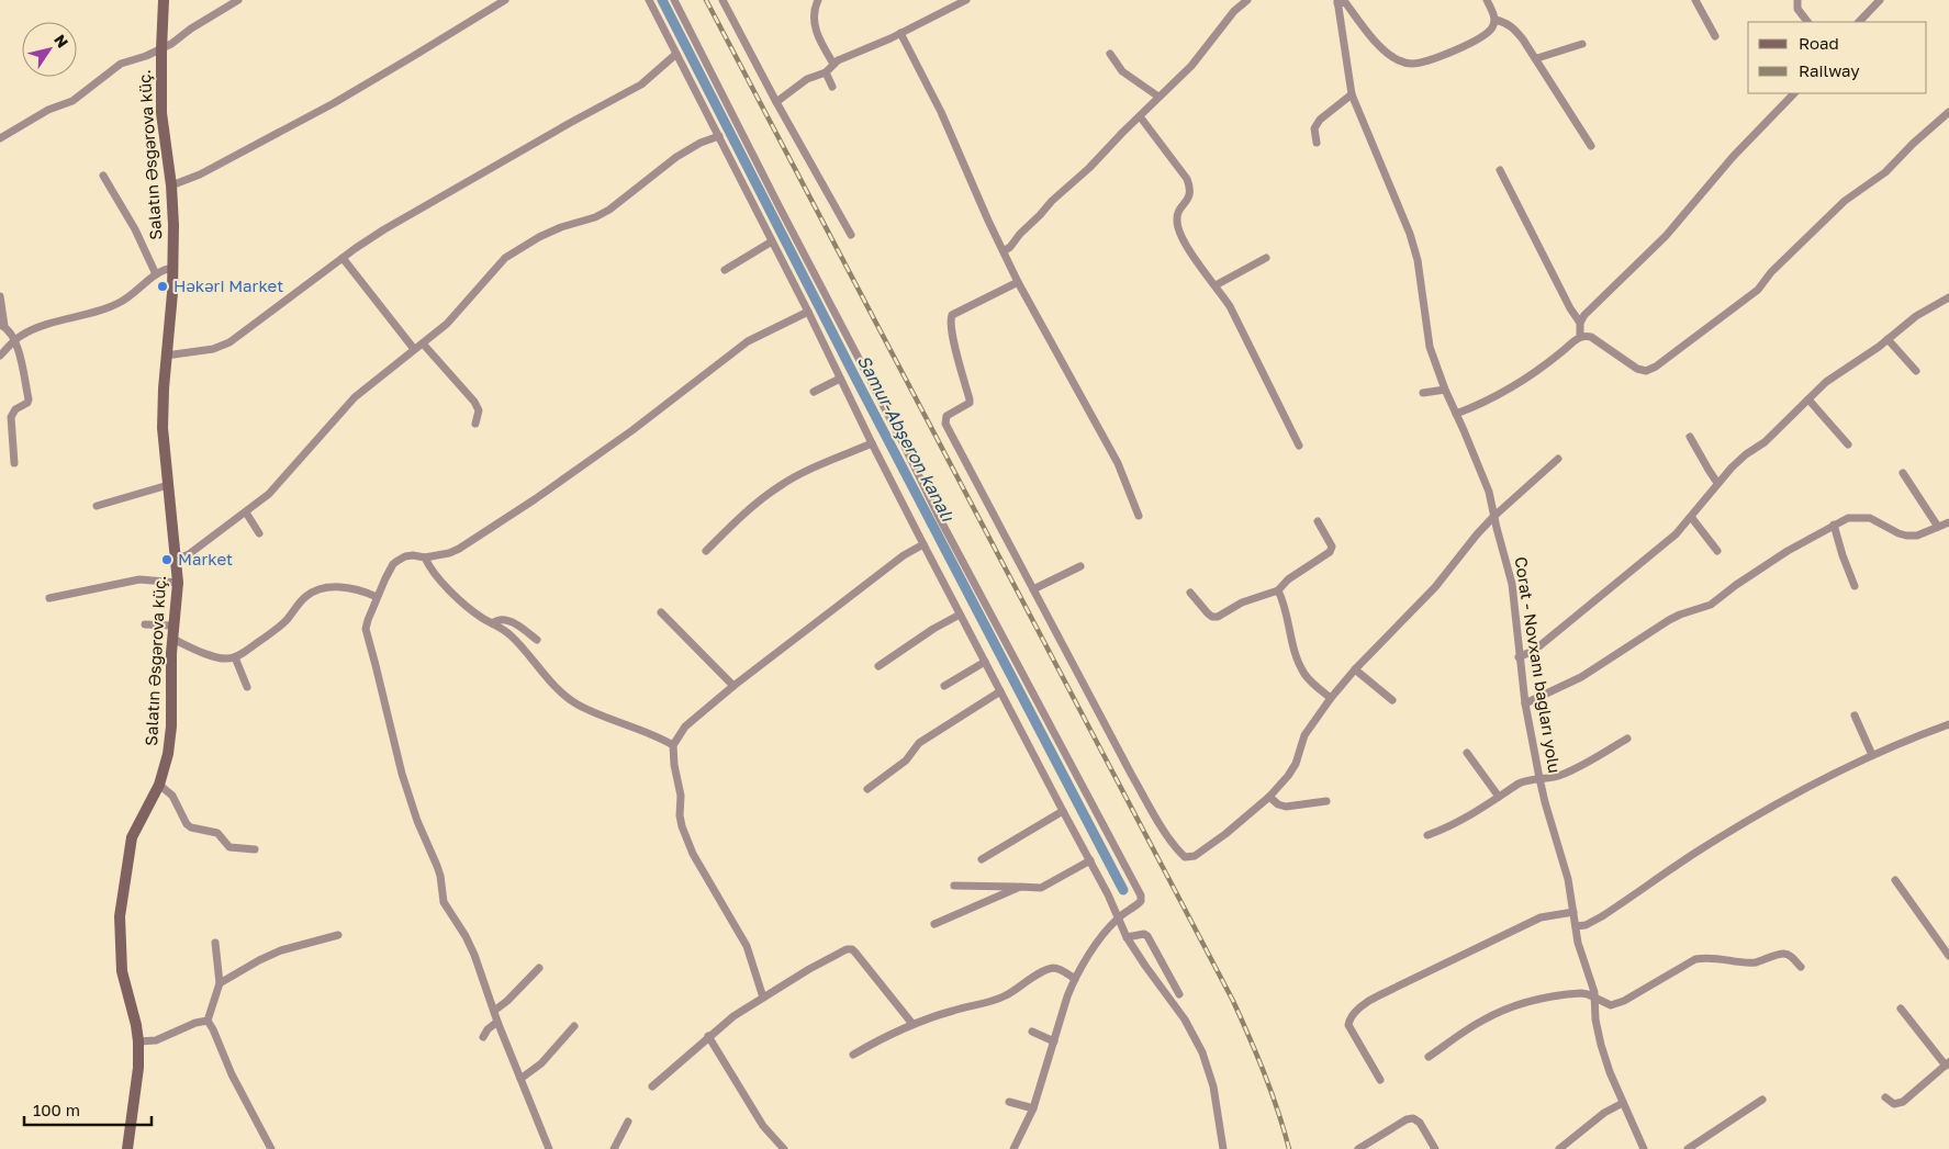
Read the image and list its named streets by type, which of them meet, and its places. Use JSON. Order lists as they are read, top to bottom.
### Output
{
  "streets": {
    "street": ["Salatın Əsgərova küç.", "Corat - Novxanı bağları yolu"]
  },
  "water": ["Samur-Abşeron kanalı"],
  "places": ["Həkəri Market", "Market"],
  "legend": ["Road", "Railway"],
  "scale_bar": "100 m",
  "north": "top right"
}
